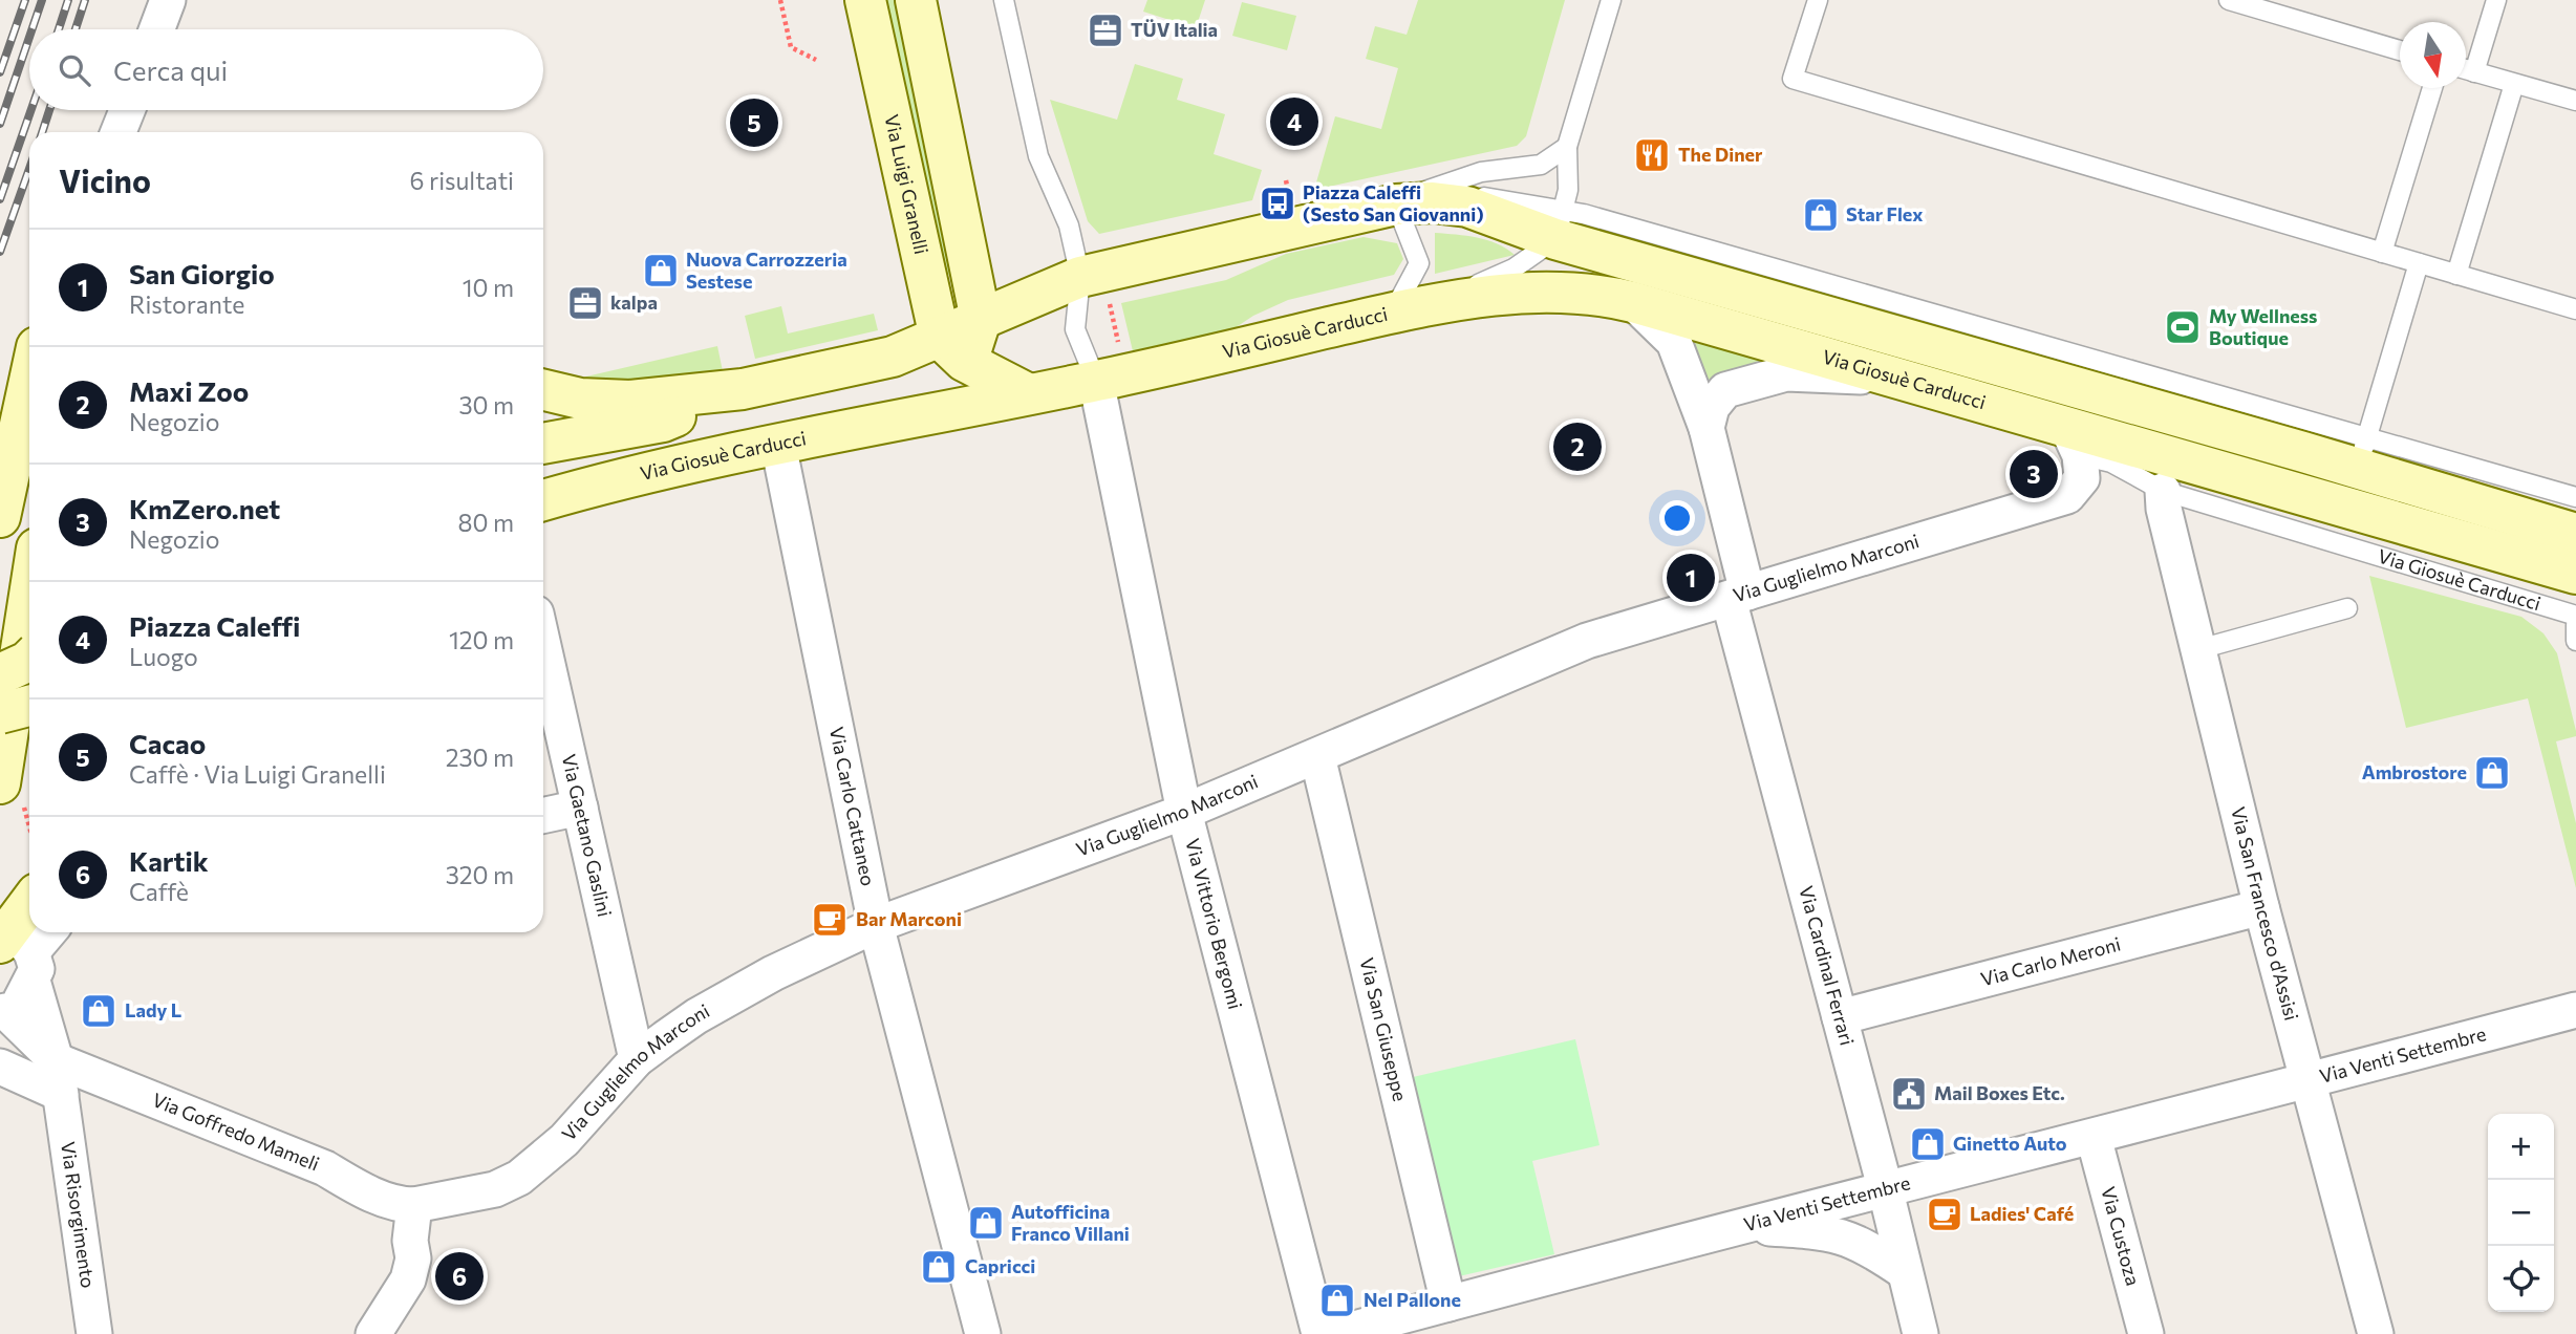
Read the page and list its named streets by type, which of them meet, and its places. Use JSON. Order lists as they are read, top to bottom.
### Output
{
  "streets": {
    "main road": ["Via Luigi Granelli", "Via Giosuè Carducci"],
    "street": [
      "Via Guglielmo Marconi",
      "Via Carlo Cattaneo",
      "Via Gaetano Gaslini",
      "Via San Francesco d'Assisi",
      "Via Vittorio Bergomi",
      "Via Carlo Meroni",
      "Via Cardinal Ferrari",
      "Via San Giuseppe",
      "Via Venti Settembre",
      "Via Goffredo Mameli",
      "Via Risorgimento",
      "Via Custoza"
    ]
  },
  "crossings": [
    ["Via Giosuè Carducci", "Via Guglielmo Marconi"],
    ["Via Giosuè Carducci", "Via Carlo Cattaneo"],
    ["Via Giosuè Carducci", "Via San Francesco d'Assisi"],
    ["Via Giosuè Carducci", "Via Vittorio Bergomi"],
    ["Via Giosuè Carducci", "Via Cardinal Ferrari"],
    ["Via Guglielmo Marconi", "Via Carlo Cattaneo"],
    ["Via Guglielmo Marconi", "Via Gaetano Gaslini"],
    ["Via Guglielmo Marconi", "Via Vittorio Bergomi"],
    ["Via Guglielmo Marconi", "Via Cardinal Ferrari"],
    ["Via Guglielmo Marconi", "Via San Giuseppe"],
    ["Via Guglielmo Marconi", "Via Goffredo Mameli"],
    ["Via San Francesco d'Assisi", "Via Carlo Meroni"],
    ["Via San Francesco d'Assisi", "Via Venti Settembre"],
    ["Via Carlo Meroni", "Via Cardinal Ferrari"],
    ["Via Cardinal Ferrari", "Via Venti Settembre"],
    ["Via San Giuseppe", "Via Venti Settembre"],
    ["Via Venti Settembre", "Via Custoza"],
    ["Via Goffredo Mameli", "Via Risorgimento"]
  ],
  "places": {
    "office": ["TÜV Italia", "kalpa"],
    "restaurant": ["The Diner"],
    "bus stop": ["Piazza Caleffi (Sesto San Giovanni)"],
    "shop": [
      "Star Flex",
      "Nuova Carrozzeria Sestese",
      "Ambrostore",
      "Lady L",
      "Ginetto Auto",
      "Autofficina Franco Villani",
      "Capricci",
      "Nel Pallone"
    ],
    "sports": ["My Wellness Boutique"],
    "cafe": ["Bar Marconi", "Ladies' Café"],
    "public building": ["Mail Boxes Etc."]
  },
  "north": "bottom",
  "page": {
    "search": "Cerca qui",
    "pins": [
      "4",
      "5",
      "2",
      "3",
      "1",
      "6"
    ],
    "heading": ["Vicino", "6 risultati"],
    "list": [
      {
        "mark": "1",
        "name": "San Giorgio",
        "note": "Ristorante",
        "value": "10 m"
      },
      {
        "mark": "2",
        "name": "Maxi Zoo",
        "note": "Negozio",
        "value": "30 m"
      },
      {
        "mark": "3",
        "name": "KmZero.net",
        "note": "Negozio",
        "value": "80 m"
      },
      {
        "mark": "4",
        "name": "Piazza Caleffi",
        "note": "Luogo",
        "value": "120 m"
      },
      {
        "mark": "5",
        "name": "Cacao",
        "note": "Caffè · Via Luigi Granelli",
        "value": "230 m"
      },
      {
        "mark": "6",
        "name": "Kartik",
        "note": "Caffè",
        "value": "320 m"
      }
    ],
    "map_buttons": ["+", "−"]
  }
}
